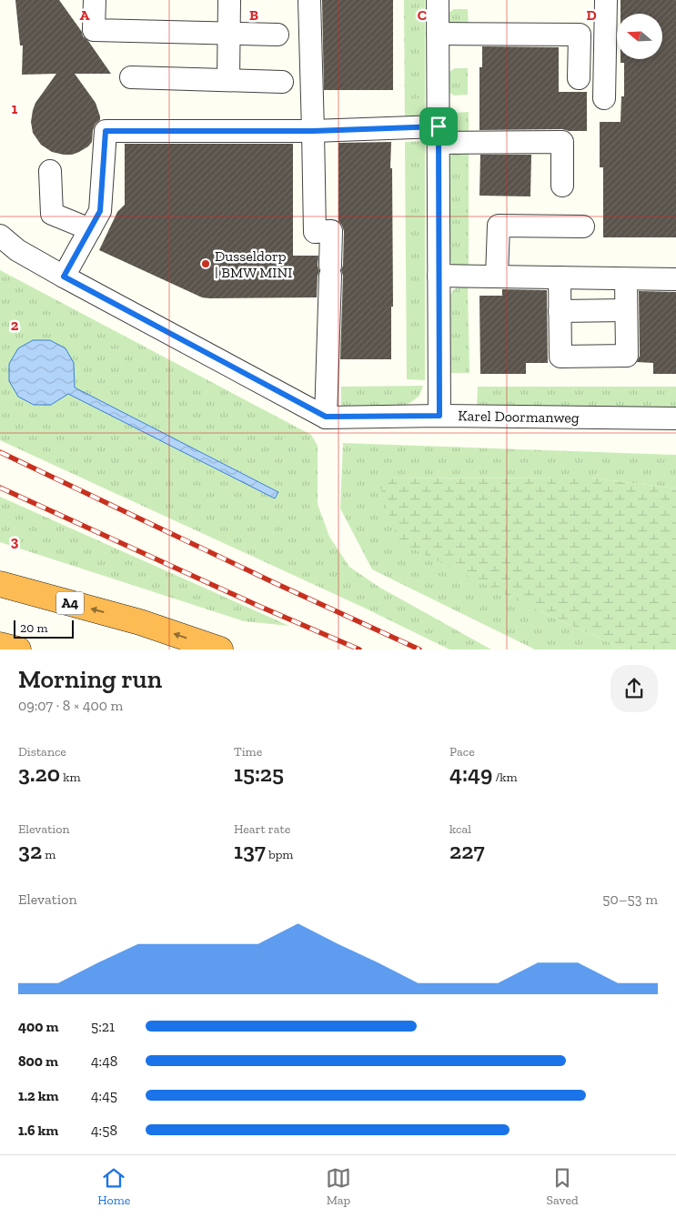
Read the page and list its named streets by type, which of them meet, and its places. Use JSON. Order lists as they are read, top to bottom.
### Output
{
  "streets": {
    "highway": ["A4"],
    "street": ["Karel Doormanweg"]
  },
  "places": ["Dusseldorp | BMW MINI"],
  "scale_bar": "20 m",
  "north": "left",
  "page": {
    "scale": "20 m",
    "heading": ["Morning run", "09:07 · 8 × 400 m"],
    "stats": [
      ["Distance", "3.20 km"],
      ["Time", "15:25"],
      ["Pace", "4:49 /km"],
      ["Elevation", "32 m"],
      ["Heart rate", "137 bpm"],
      ["kcal", "227"]
    ],
    "chart": ["Elevation", "50–53 m"],
    "list": [
      {
        "name": "400 m",
        "note": "5:21"
      },
      {
        "name": "800 m",
        "note": "4:48"
      },
      {
        "name": "1.2 km",
        "note": "4:45"
      },
      {
        "name": "1.6 km",
        "note": "4:58"
      }
    ],
    "tabs": ["Home", "Map", "Saved"]
  },
  "grid": {
    "columns": [
      "A",
      "B",
      "C",
      "D"
    ],
    "rows": ["1", "2", "3"]
  }
}
